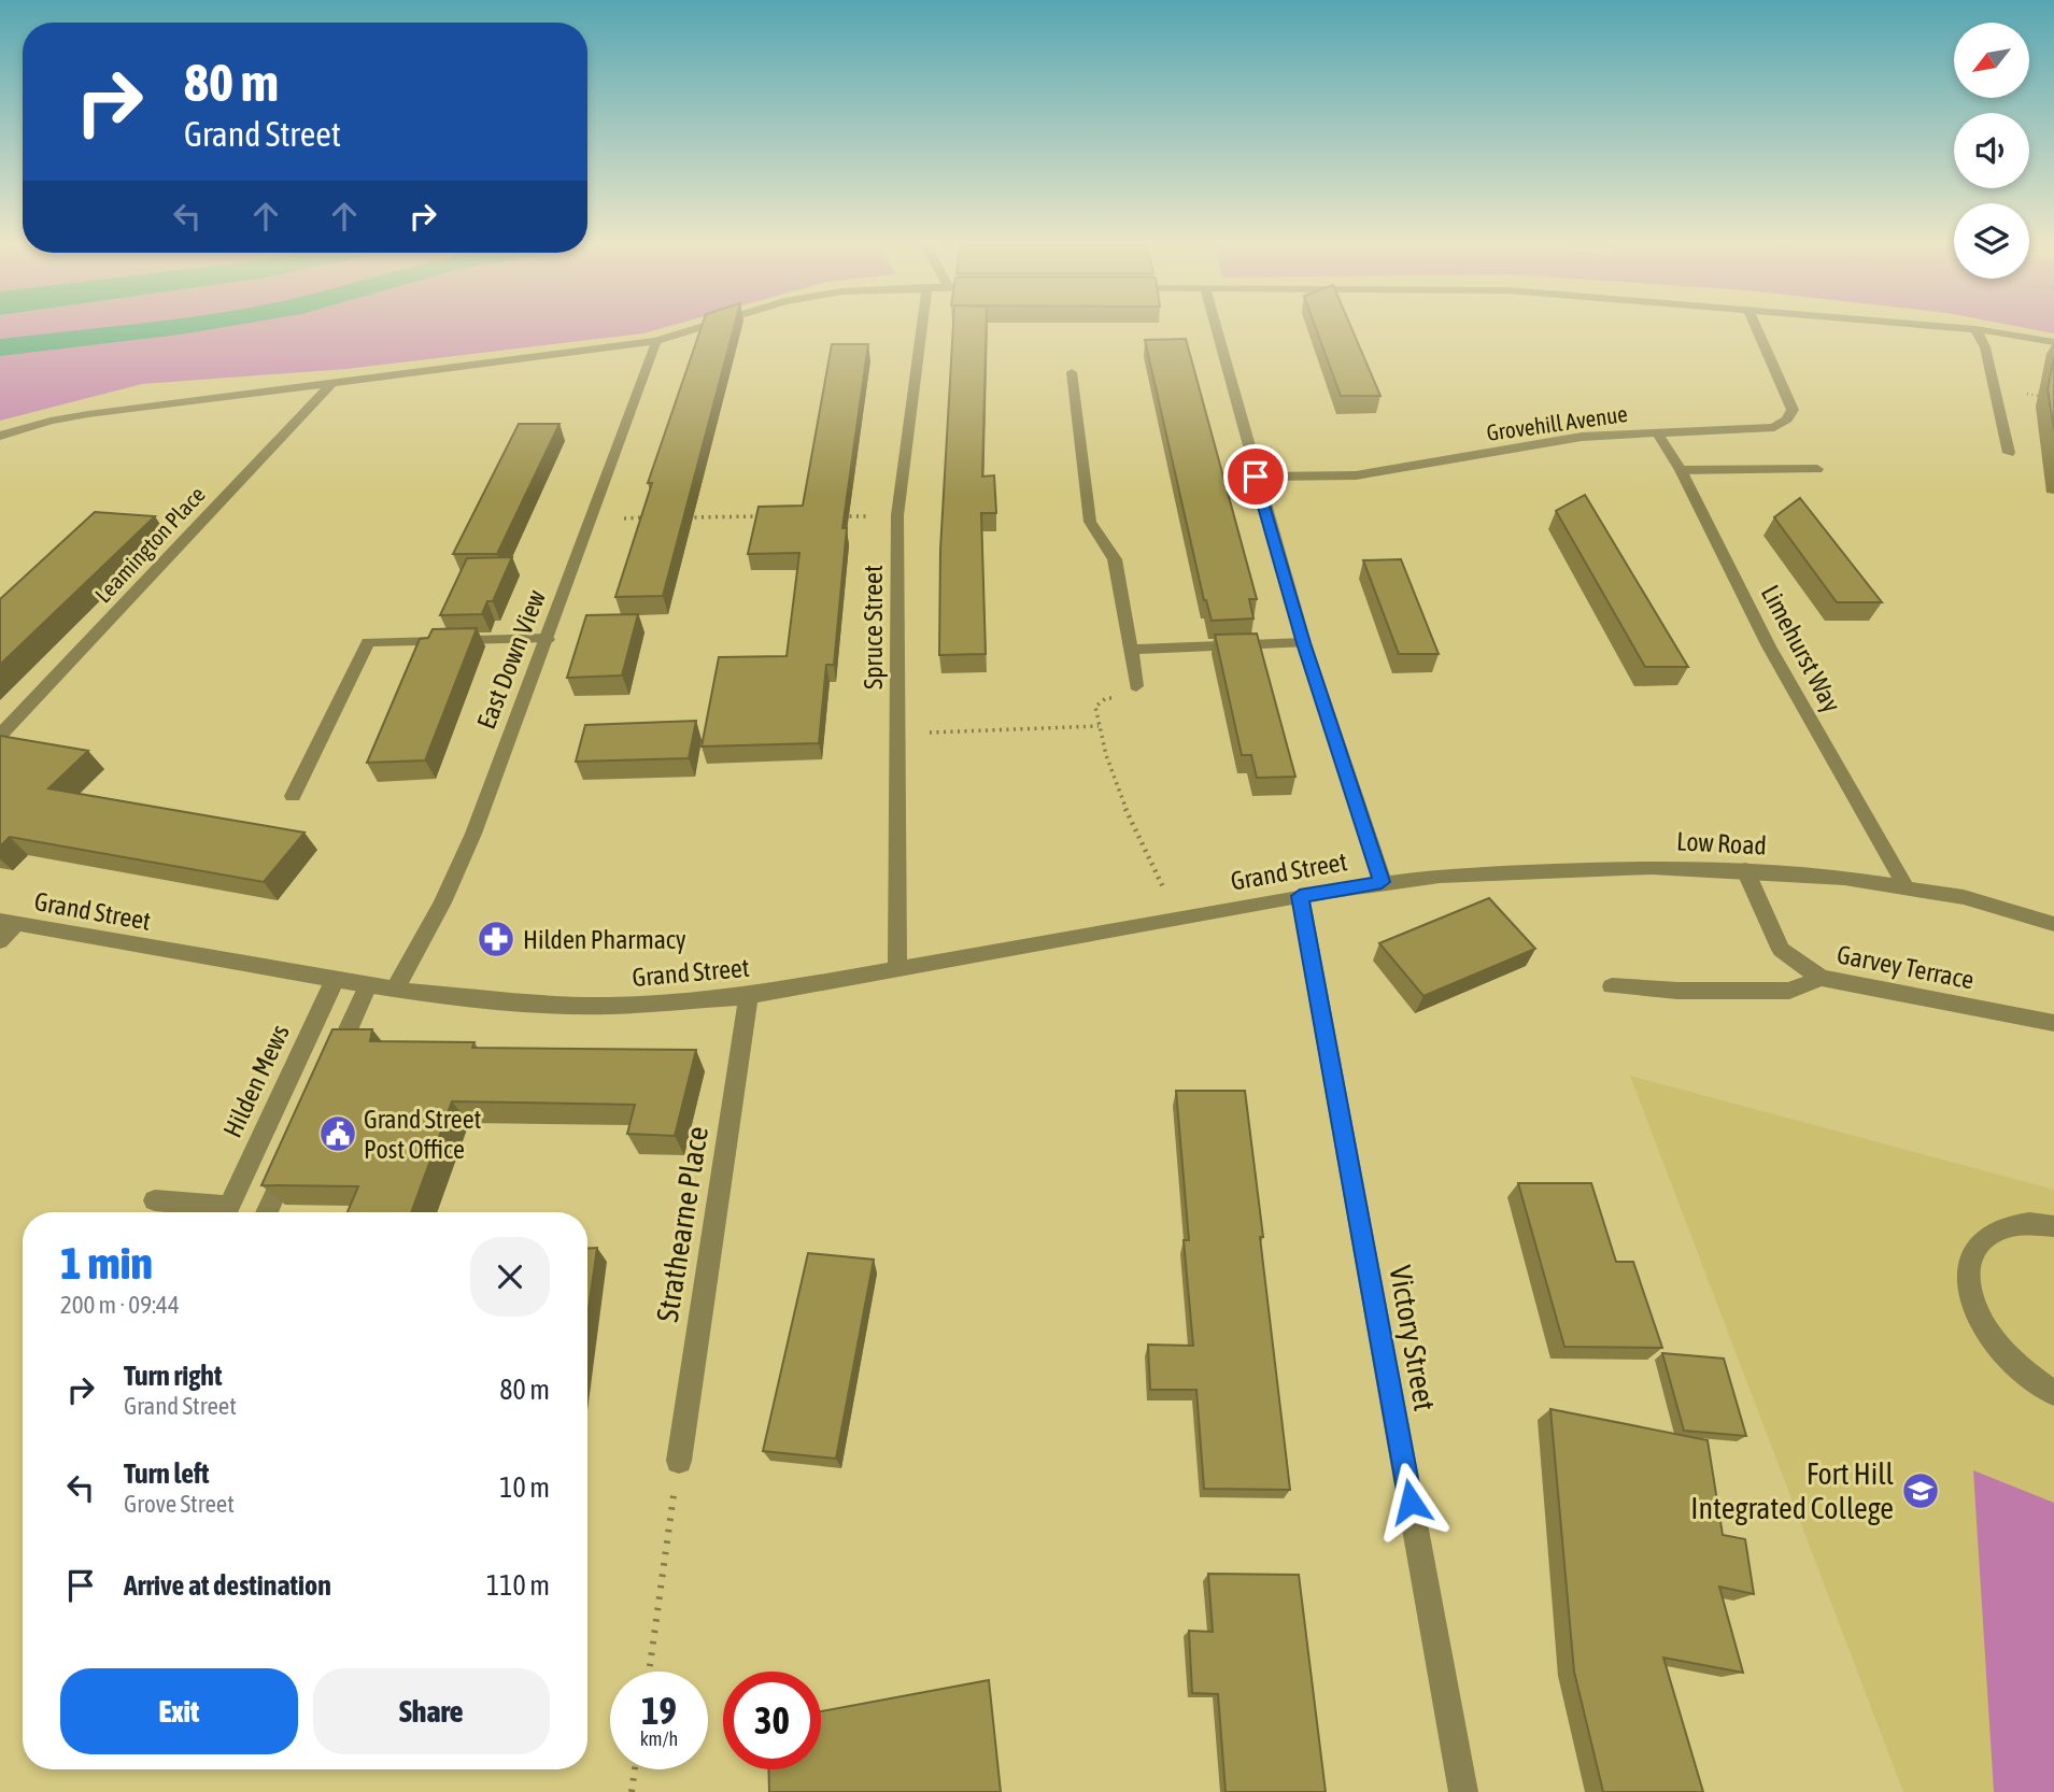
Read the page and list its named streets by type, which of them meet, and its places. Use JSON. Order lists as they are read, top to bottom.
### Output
{
  "streets": {
    "street": [
      "Grovehill Avenue",
      "Leamington Place",
      "Spruce Street",
      "Limehurst Way",
      "East Down View",
      "Low Road",
      "Grand Street",
      "Garvey Terrace",
      "Hilden Mews",
      "Strathearne Place",
      "Victory Street"
    ]
  },
  "crossings": [
    ["Grovehill Avenue", "Limehurst Way"],
    ["Spruce Street", "Grand Street"],
    ["Limehurst Way", "Low Road"],
    ["East Down View", "Grand Street"],
    ["Low Road", "Grand Street"],
    ["Grand Street", "Hilden Mews"],
    ["Grand Street", "Strathearne Place"],
    ["Grand Street", "Victory Street"]
  ],
  "places": {
    "pharmacy": ["Hilden Pharmacy"],
    "public building": ["Grand Street Post Office"],
    "school or university": ["Fort Hill Integrated College"]
  },
  "north": "bottom left",
  "page": {
    "turn": ["80 m", "Grand Street"],
    "heading": ["1 min", "200 m · 09:44"],
    "list": [
      {
        "name": "Turn right",
        "note": "Grand Street",
        "value": "80 m"
      },
      {
        "name": "Turn left",
        "note": "Grove Street",
        "value": "10 m"
      },
      {
        "name": "Arrive at destination",
        "value": "110 m"
      }
    ],
    "buttons": ["Exit", "Share"],
    "speed": "19 km/h",
    "limit": "30"
  }
}
